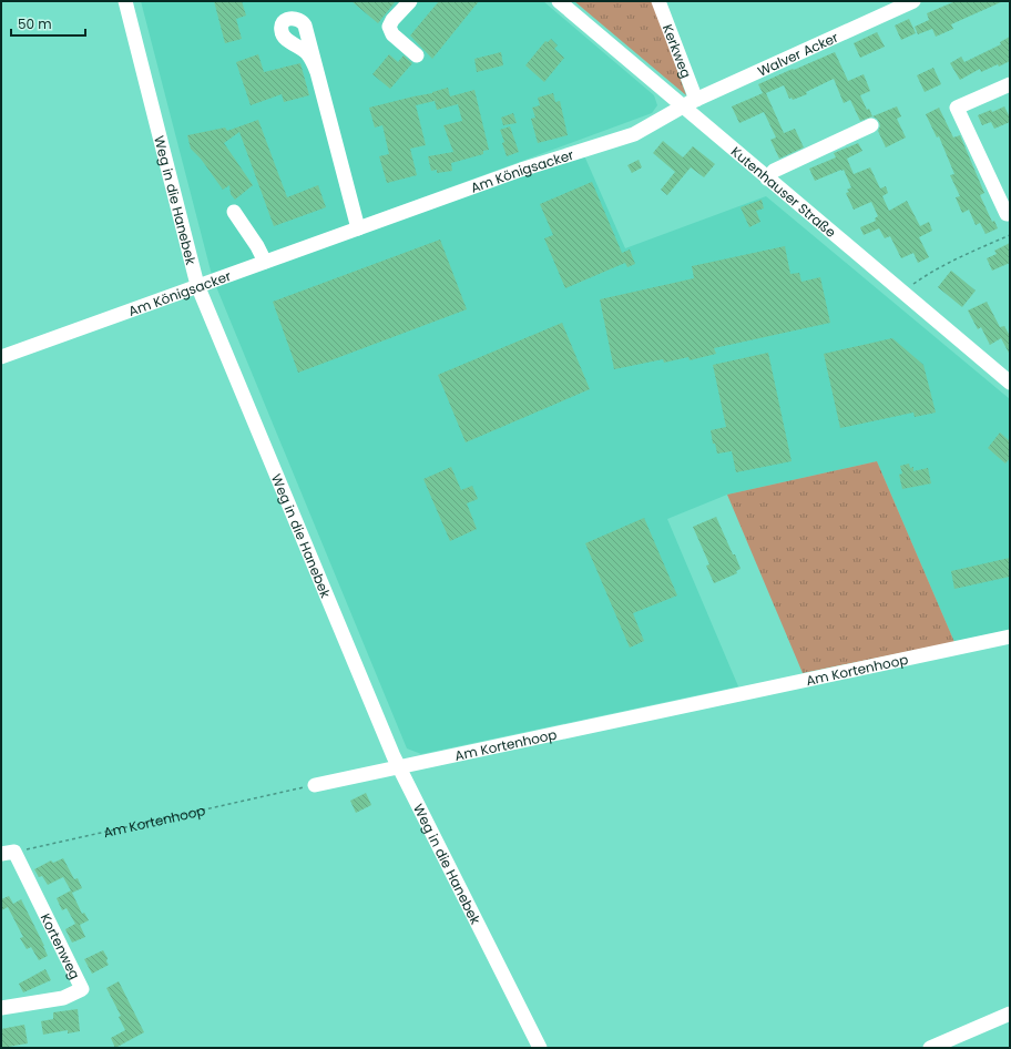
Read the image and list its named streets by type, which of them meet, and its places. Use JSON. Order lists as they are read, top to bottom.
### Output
{
  "streets": {
    "street": [
      "Kerkweg",
      "Walver Acker",
      "Am Königsacker",
      "Kutenhauser Straße",
      "Weg in die Hanebek",
      "Am Kortenhoop",
      "Kortenweg"
    ]
  },
  "crossings": [
    ["Kerkweg", "Walver Acker"],
    ["Walver Acker", "Am Königsacker"],
    ["Walver Acker", "Kutenhauser Straße"],
    ["Am Königsacker", "Kutenhauser Straße"],
    ["Am Königsacker", "Weg in die Hanebek"],
    ["Weg in die Hanebek", "Am Kortenhoop"],
    ["Am Kortenhoop", "Kortenweg"]
  ],
  "scale_bar": "50 m"
}
